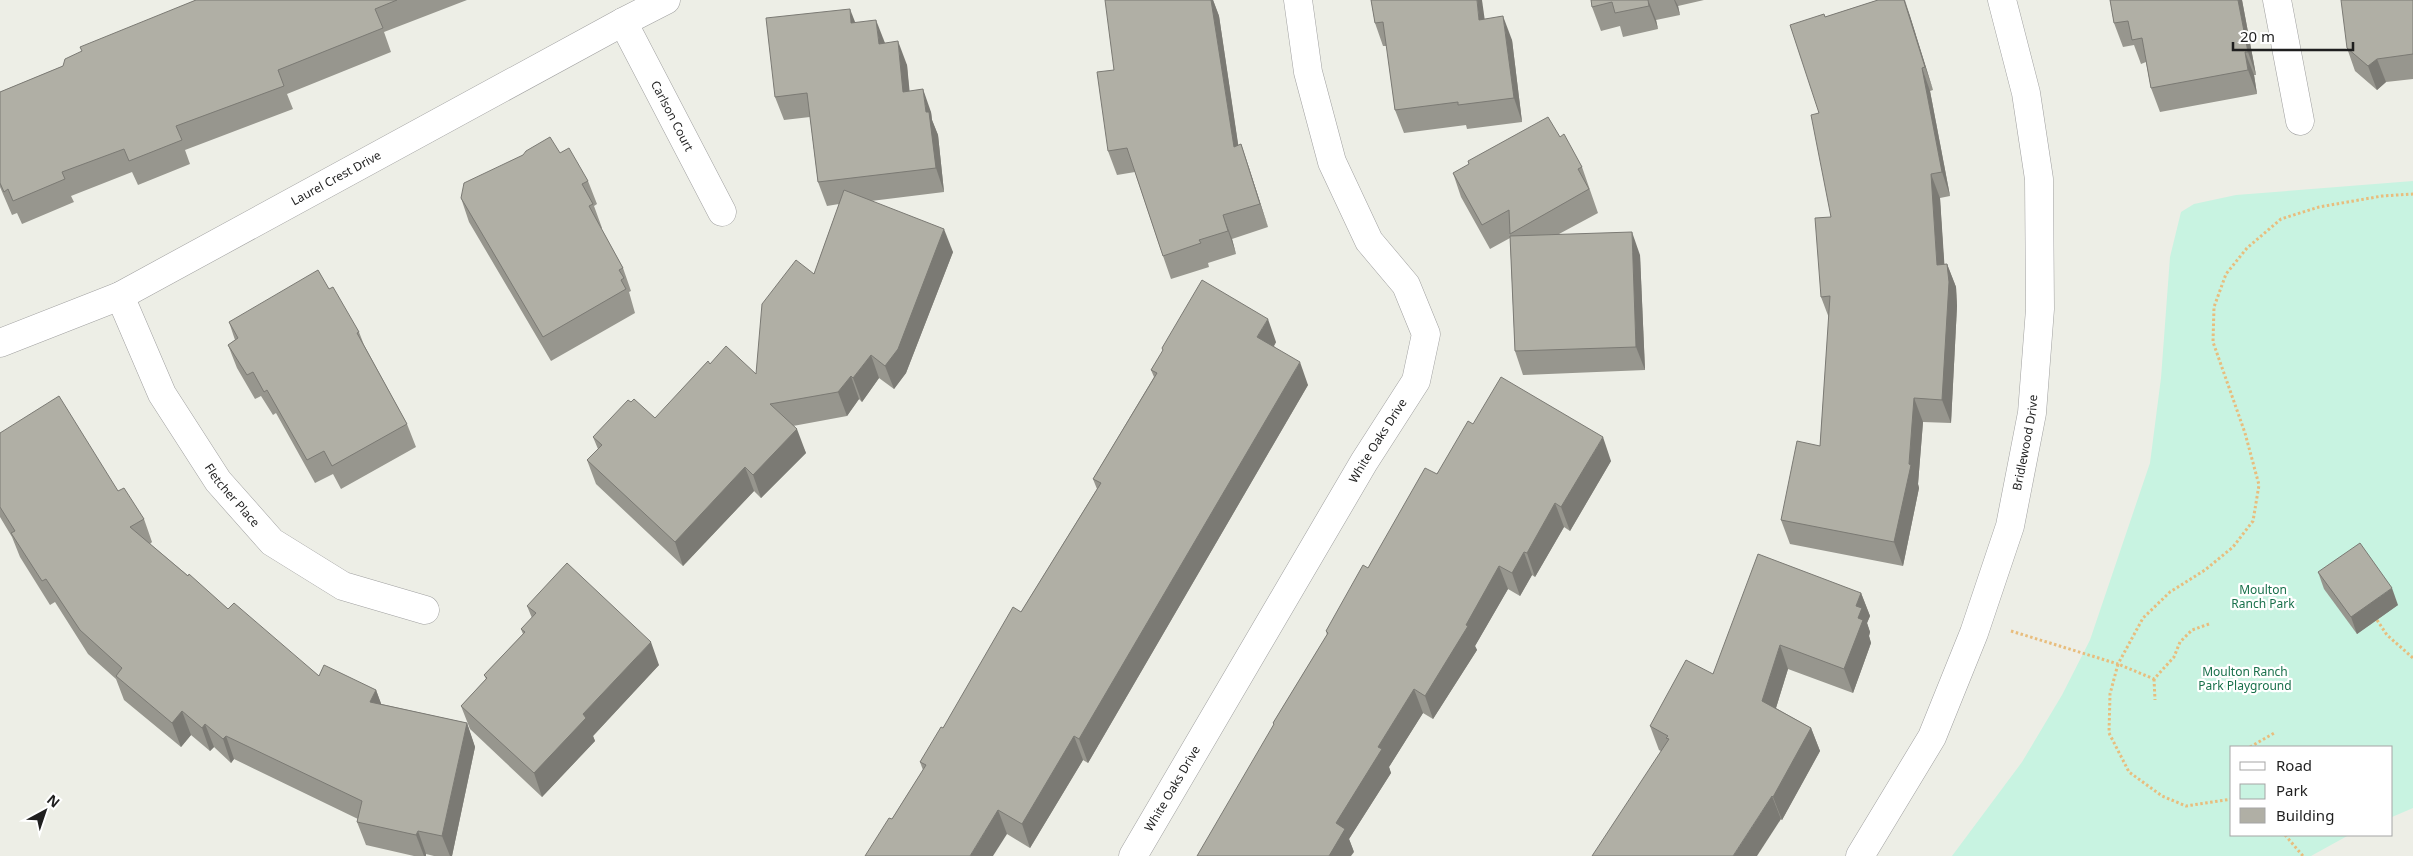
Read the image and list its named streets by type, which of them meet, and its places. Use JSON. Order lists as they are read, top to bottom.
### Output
{
  "streets": {
    "street": [
      "Carlson Court",
      "Laurel Crest Drive",
      "White Oaks Drive",
      "Bridlewood Drive",
      "Fletcher Place"
    ]
  },
  "crossings": [
    ["Carlson Court", "Laurel Crest Drive"],
    ["Laurel Crest Drive", "Fletcher Place"]
  ],
  "parks": ["Moulton Ranch Park", "Moulton Ranch Park Playground"],
  "legend": ["Road", "Park", "Building"],
  "scale_bar": "20 m",
  "north": "top right"
}
